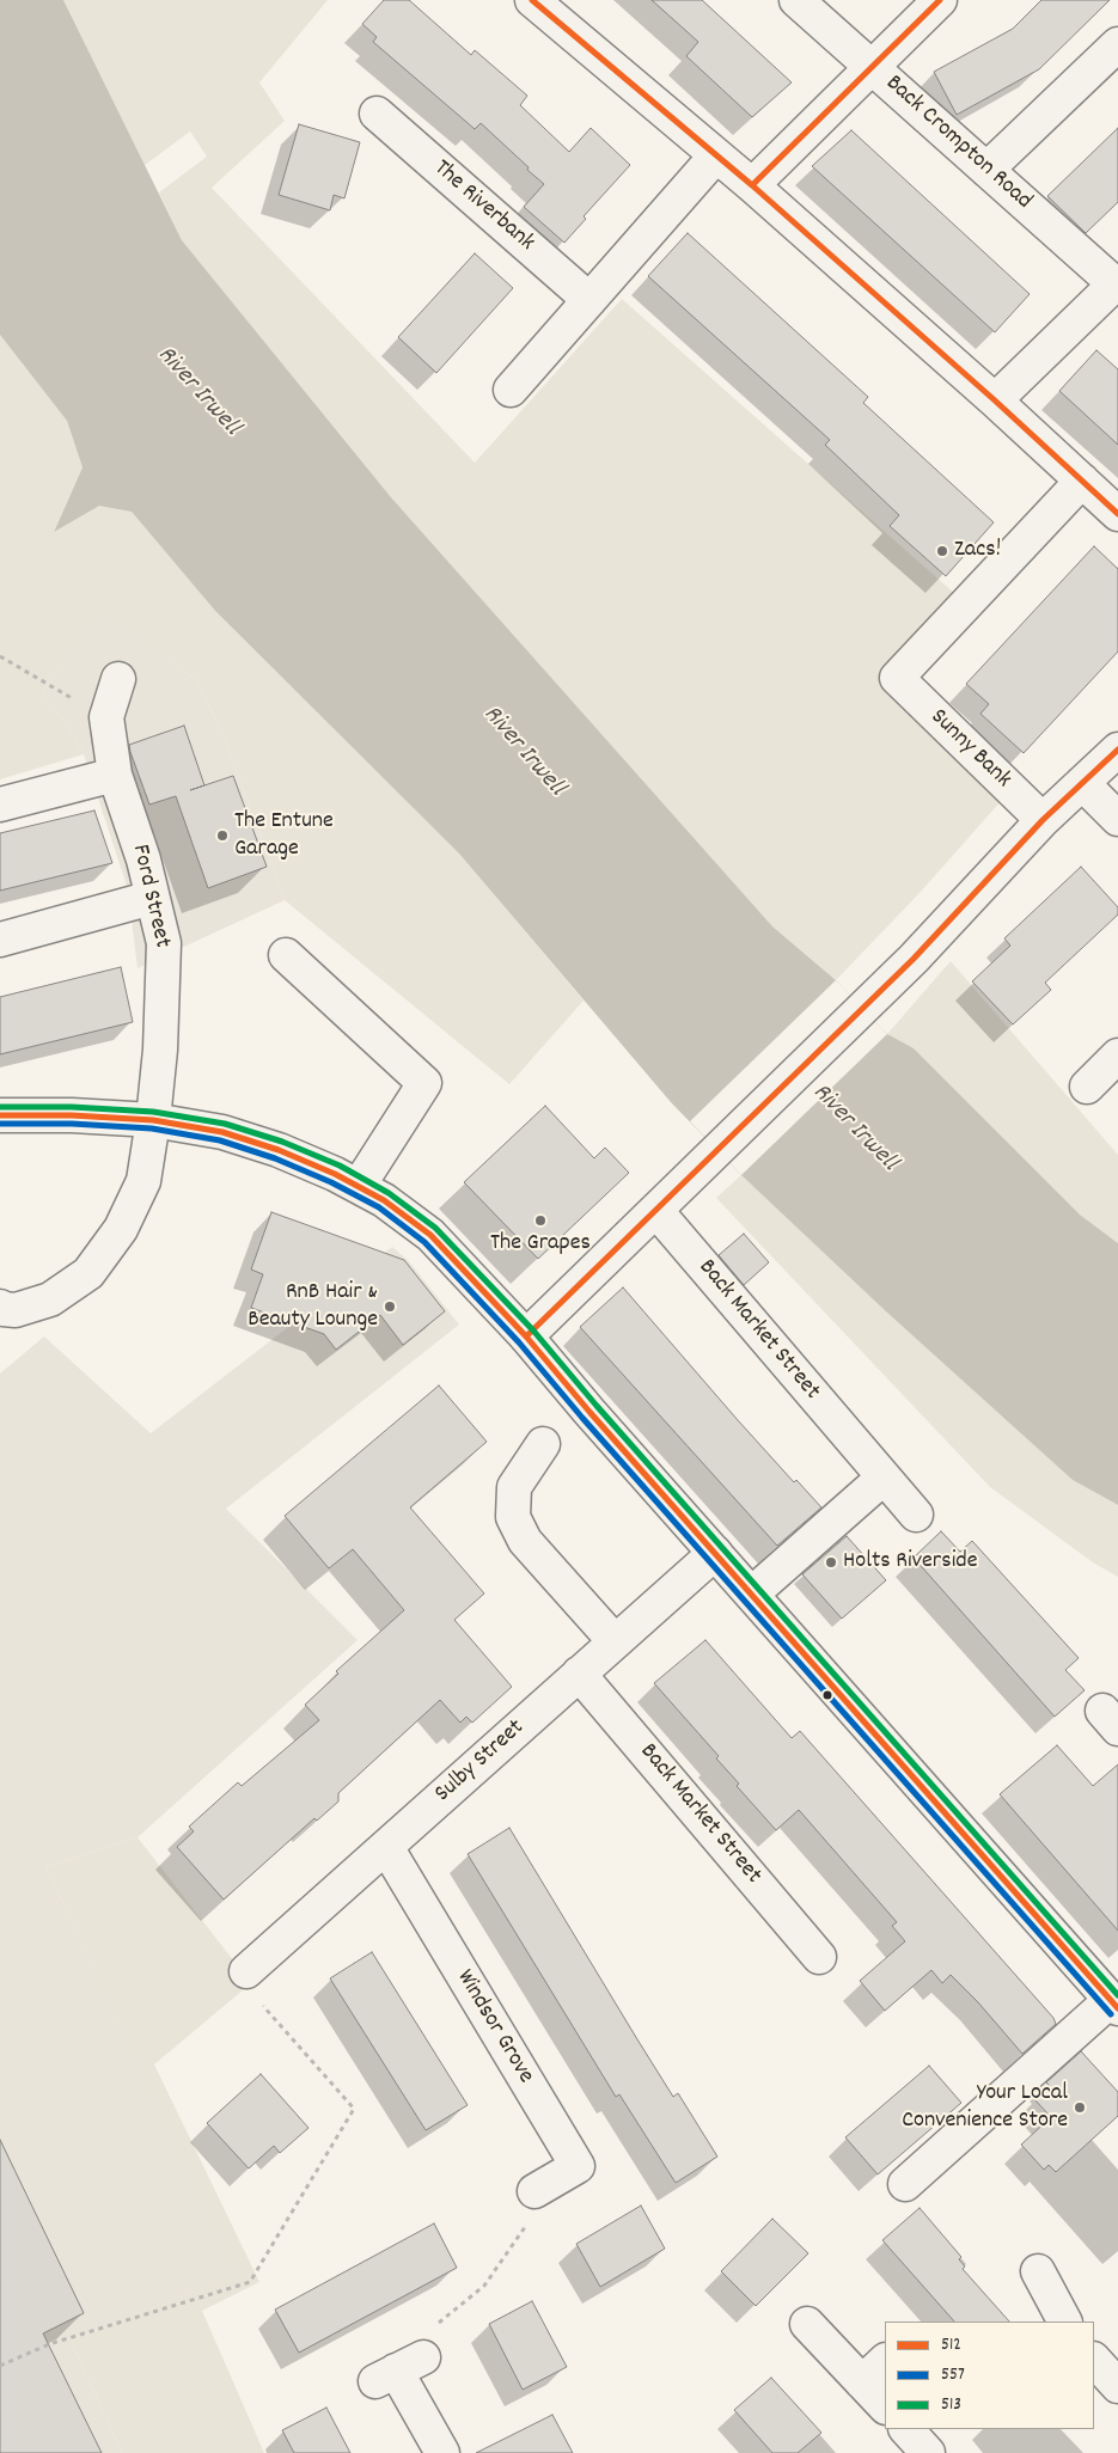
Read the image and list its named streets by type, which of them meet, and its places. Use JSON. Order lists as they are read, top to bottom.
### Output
{
  "streets": {
    "street": [
      "Back Crompton Road",
      "The Riverbank",
      "Sunny Bank",
      "Ford Street",
      "Back Market Street",
      "Sulby Street",
      "Windsor Grove"
    ]
  },
  "crossings": [
    ["Back Market Street", "Sulby Street"],
    ["Sulby Street", "Windsor Grove"]
  ],
  "water": ["River Irwell"],
  "places": [
    "Zacs!",
    "The Entune Garage",
    "The Grapes",
    "RnB Hair & Beauty Lounge",
    "Holts Riverside",
    "Your Local Convenience Store"
  ],
  "lines": ["transit line 512", "transit line 513", "transit line 557"],
  "legend": ["512", "557", "513"]
}
